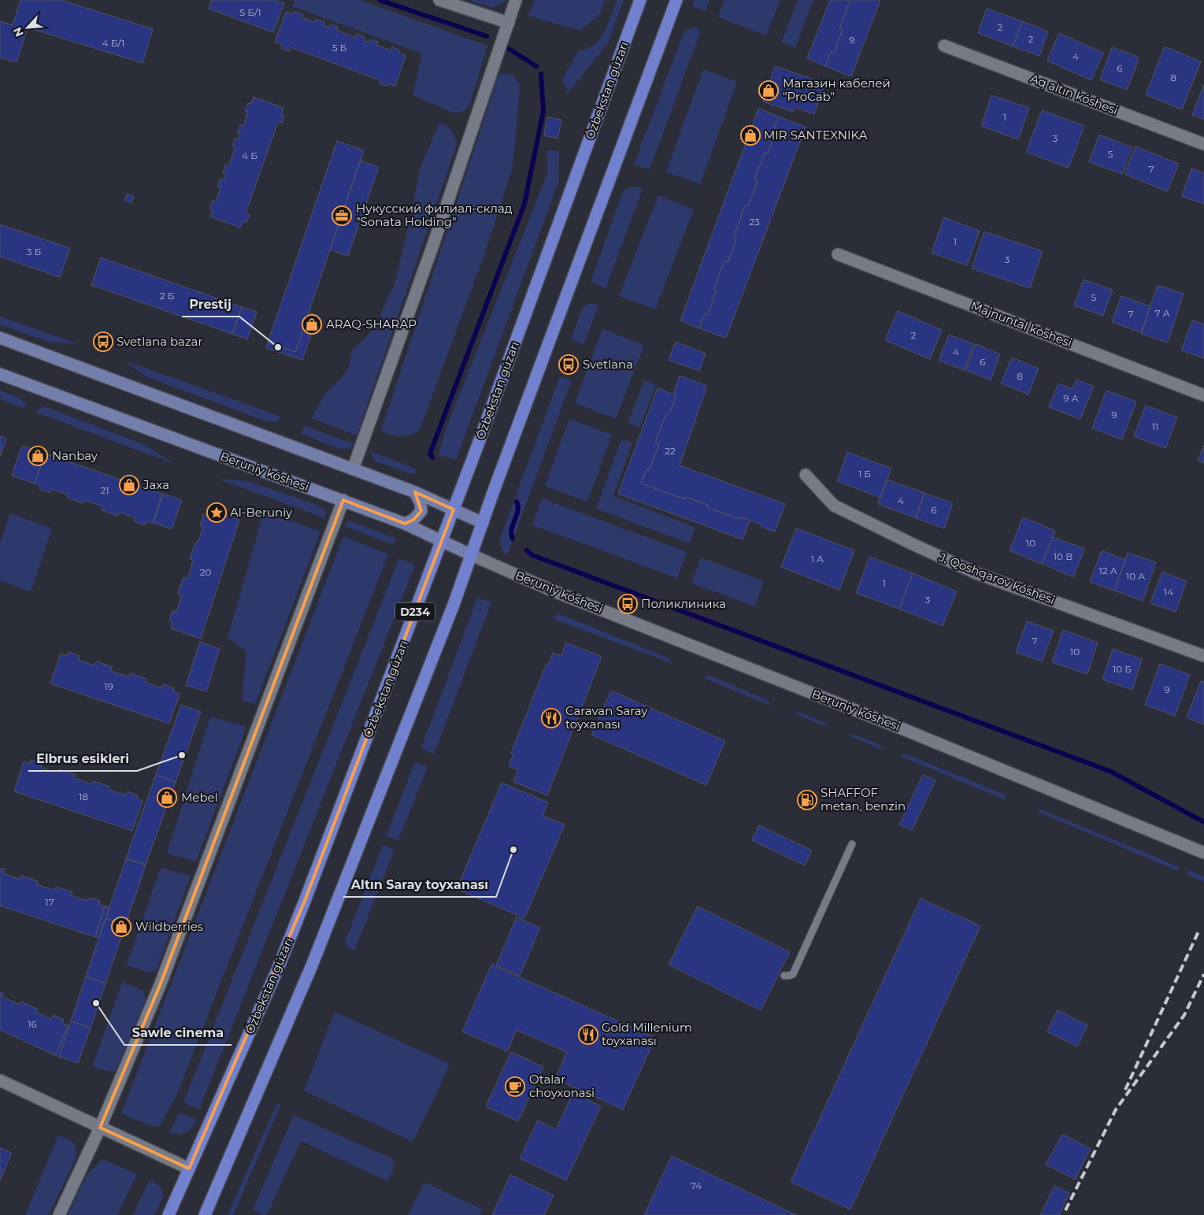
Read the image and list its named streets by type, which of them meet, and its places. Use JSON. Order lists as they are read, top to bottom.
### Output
{
  "streets": {
    "main road": ["Ózbekstan gúzarı", "Beruniy kóshesi", "D234"],
    "street": ["Aq altın kóshesi", "Majnuntal kóshesi", "J. Qoshqarov kóshesi"]
  },
  "crossings": [
    ["Ózbekstan gúzarı", "Beruniy kóshesi"],
    ["Beruniy kóshesi", "D234"]
  ],
  "places": {
    "shop": [
      "Магазин кабелей \"ProCab\"",
      "MIR SANTEXNIKA",
      "ARAQ-SHARAP",
      "Nanbay",
      "Jaxa",
      "Mebel",
      "Wildberries"
    ],
    "office": ["Нукусский филиал-склад \"Sonata Holding\""],
    "bus stop": ["Svetlana bazar", "Svetlana", "Поликлиника"],
    "other": [
      "Prestij",
      "Elbrus esikleri",
      "Altın Saray toyxanası",
      "Sawle cinema"
    ],
    "place": ["Al-Beruniy"],
    "restaurant": ["Caravan Saray toyxanası", "Gold Millenium toyxanası"],
    "fuel station": ["SHAFFOF metan, benzin"],
    "cafe": ["Otalar choyxonasi"]
  },
  "house_numbers": [
    "5 Б/1",
    "2",
    "2",
    "9",
    "4 Б/1",
    "5 Б",
    "4",
    "6",
    "8",
    "1",
    "3",
    "5",
    "4 Б",
    "7",
    "23",
    "1",
    "3 Б",
    "3",
    "2 Б",
    "5",
    "7 А",
    "7",
    "2",
    "4",
    "6",
    "8",
    "9 А",
    "9",
    "11",
    "22",
    "1 Б",
    "21",
    "4",
    "6",
    "10",
    "10 В",
    "1 А",
    "12 А",
    "20",
    "10 А",
    "1",
    "14",
    "3",
    "7",
    "10",
    "10 Б",
    "19",
    "9",
    "18",
    "17",
    "16",
    "74"
  ],
  "north": "bottom left"
}
